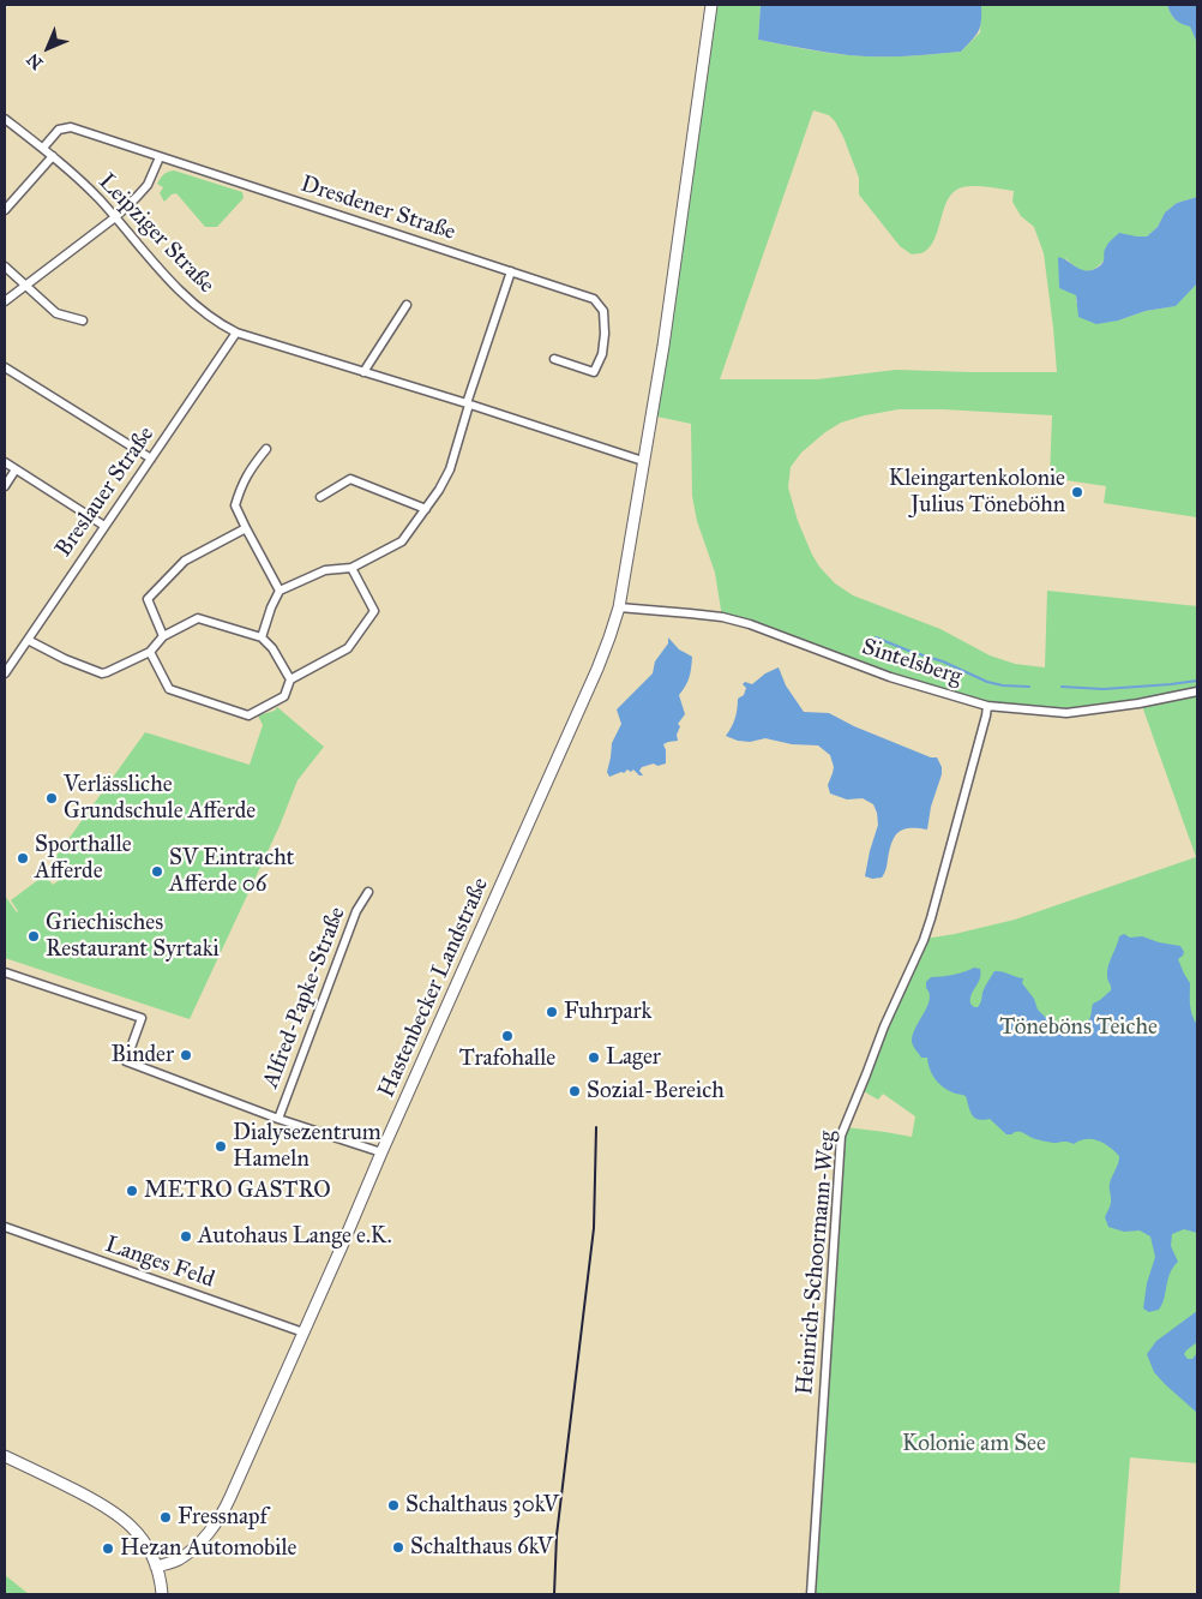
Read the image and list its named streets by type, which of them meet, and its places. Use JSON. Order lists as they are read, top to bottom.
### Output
{
  "streets": {
    "main road": ["Hastenbecker Landstraße"],
    "street": [
      "Dresdener Straße",
      "Leipziger Straße",
      "Breslauer Straße",
      "Sintelsberg",
      "Alfred-Papke-Straße",
      "Langes Feld",
      "Heinrich-Schoormann-Weg"
    ]
  },
  "crossings": [
    ["Dresdener Straße", "Leipziger Straße"],
    ["Leipziger Straße", "Breslauer Straße"],
    ["Leipziger Straße", "Hastenbecker Landstraße"],
    ["Sintelsberg", "Hastenbecker Landstraße"],
    ["Sintelsberg", "Heinrich-Schoormann-Weg"],
    ["Hastenbecker Landstraße", "Langes Feld"]
  ],
  "parks": ["Töneböns Teiche", "Kolonie am See"],
  "places": [
    "Kleingartenkolonie Julius Töneböhn",
    "Verlässliche Grundschule Afferde",
    "Sporthalle Afferde",
    "SV Eintracht Afferde 06",
    "Griechisches Restaurant Syrtaki",
    "Fuhrpark",
    "Trafohalle",
    "Binder",
    "Lager",
    "Sozial-Bereich",
    "Dialysezentrum Hameln",
    "METRO GASTRO",
    "Autohaus Lange e.K.",
    "Schalthaus 30kV",
    "Fressnapf",
    "Schalthaus 6kV",
    "Hezan Automobile"
  ],
  "north": "bottom left"
}
